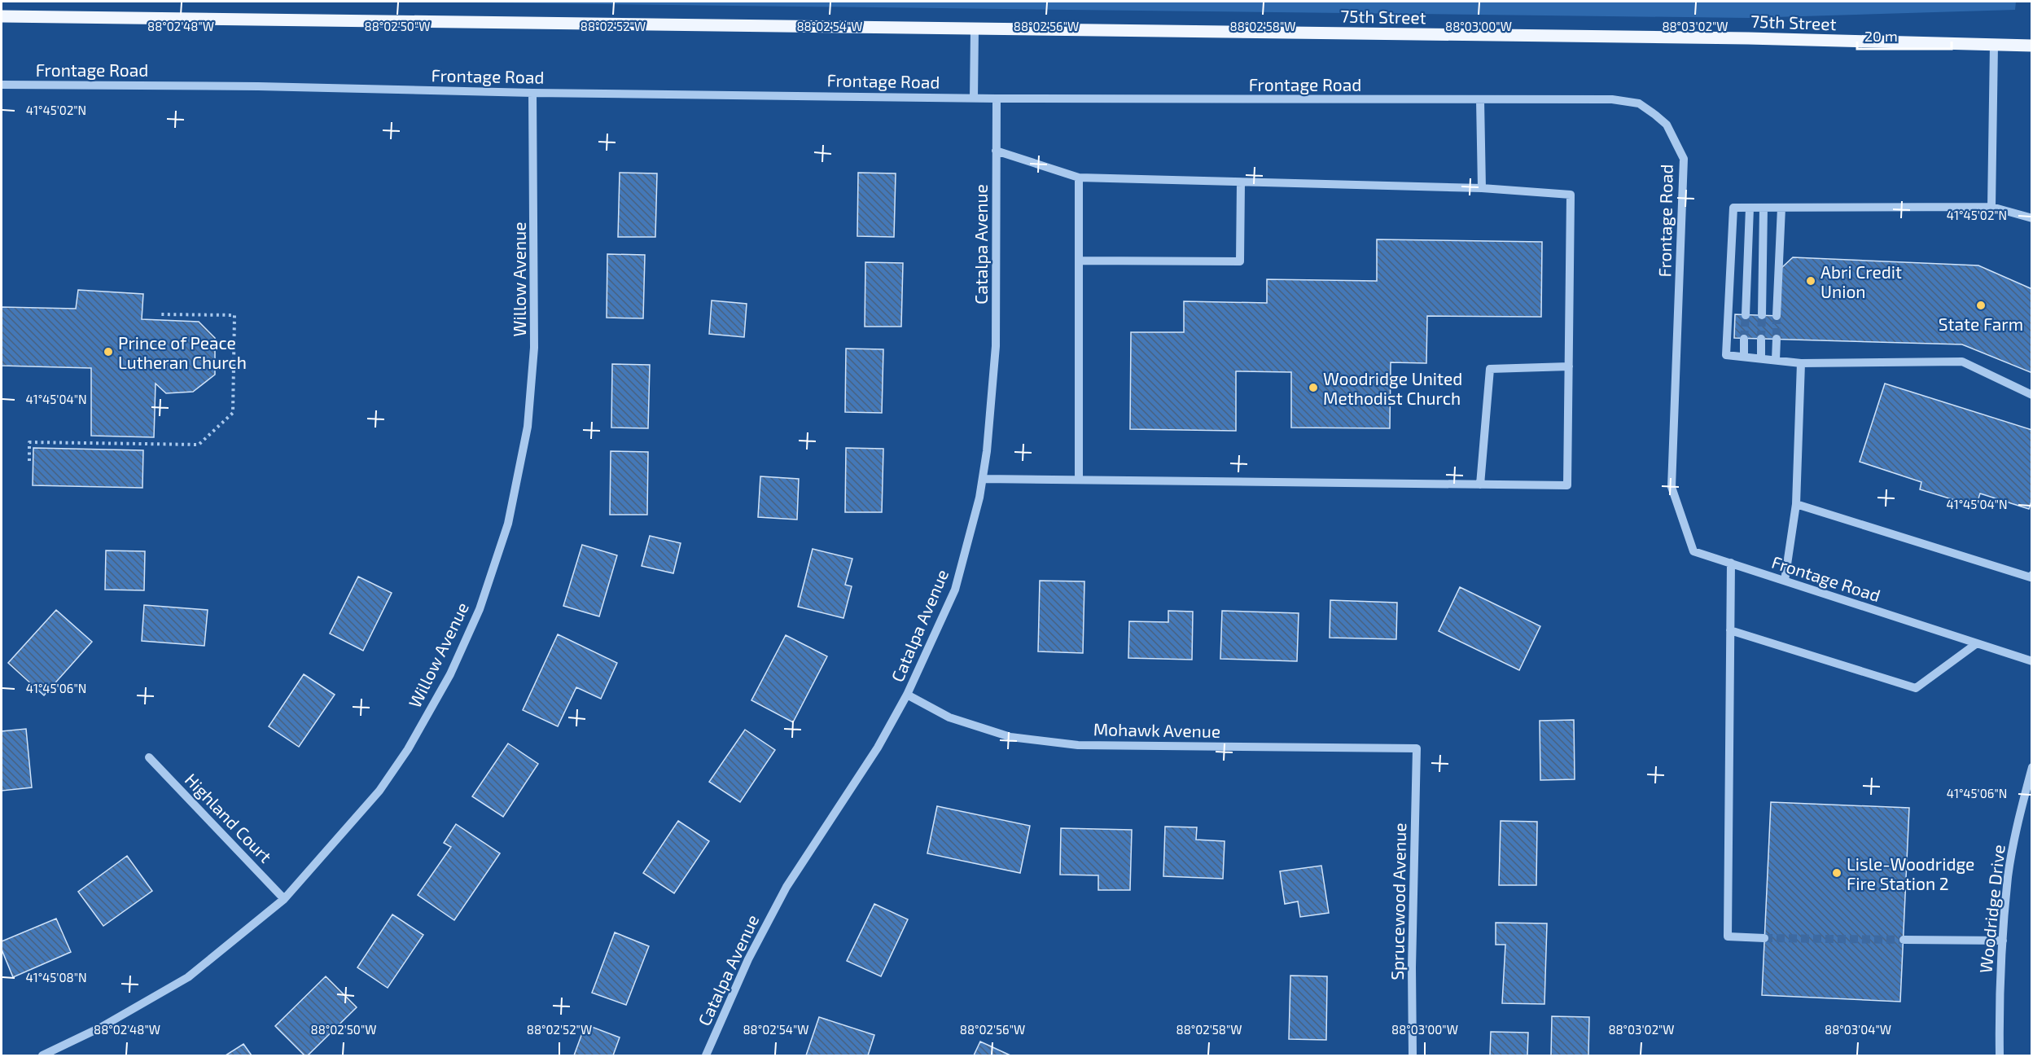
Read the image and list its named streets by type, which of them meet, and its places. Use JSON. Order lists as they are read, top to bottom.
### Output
{
  "streets": {
    "main road": ["75th Street"],
    "street": [
      "Frontage Road",
      "Catalpa Avenue",
      "Willow Avenue",
      "Mohawk Avenue",
      "Highland Court",
      "Sprucewood Avenue",
      "Woodridge Drive"
    ]
  },
  "crossings": [
    ["Frontage Road", "Catalpa Avenue"],
    ["Frontage Road", "Willow Avenue"],
    ["Catalpa Avenue", "Mohawk Avenue"],
    ["Willow Avenue", "Highland Court"],
    ["Mohawk Avenue", "Sprucewood Avenue"]
  ],
  "places": [
    "Abri Credit Union",
    "State Farm",
    "Prince of Peace Lutheran Church",
    "Woodridge United Methodist Church",
    "Lisle-Woodridge Fire Station 2"
  ],
  "scale_bar": "20 m",
  "coordinates": [
    "88°02'48\"W",
    "88°02'50\"W",
    "88°02'52\"W",
    "88°02'54\"W",
    "88°02'56\"W",
    "88°02'58\"W",
    "88°03'00\"W",
    "88°03'02\"W",
    "41°45'02\"N",
    "41°45'04\"N",
    "41°45'06\"N",
    "41°45'08\"N",
    "88°03'04\"W"
  ]
}
